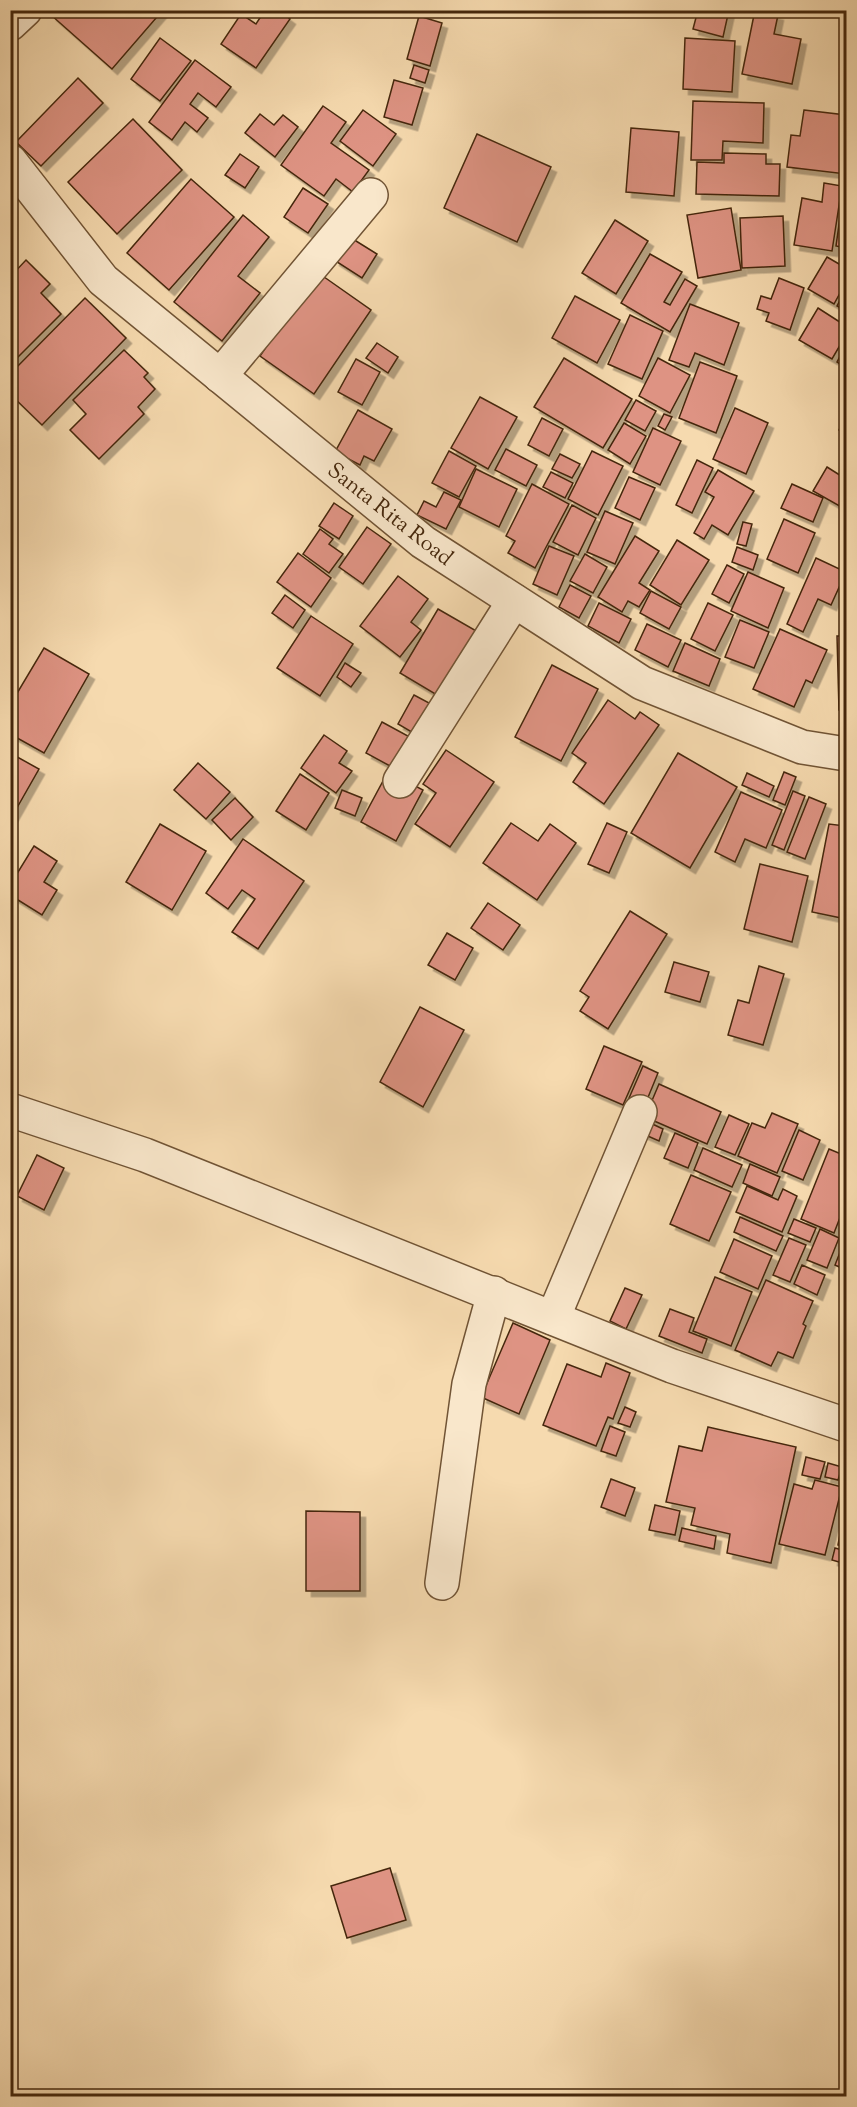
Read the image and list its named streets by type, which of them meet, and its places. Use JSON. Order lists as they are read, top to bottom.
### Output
{
  "streets": {
    "street": ["Santa Rita Road"]
  }
}
